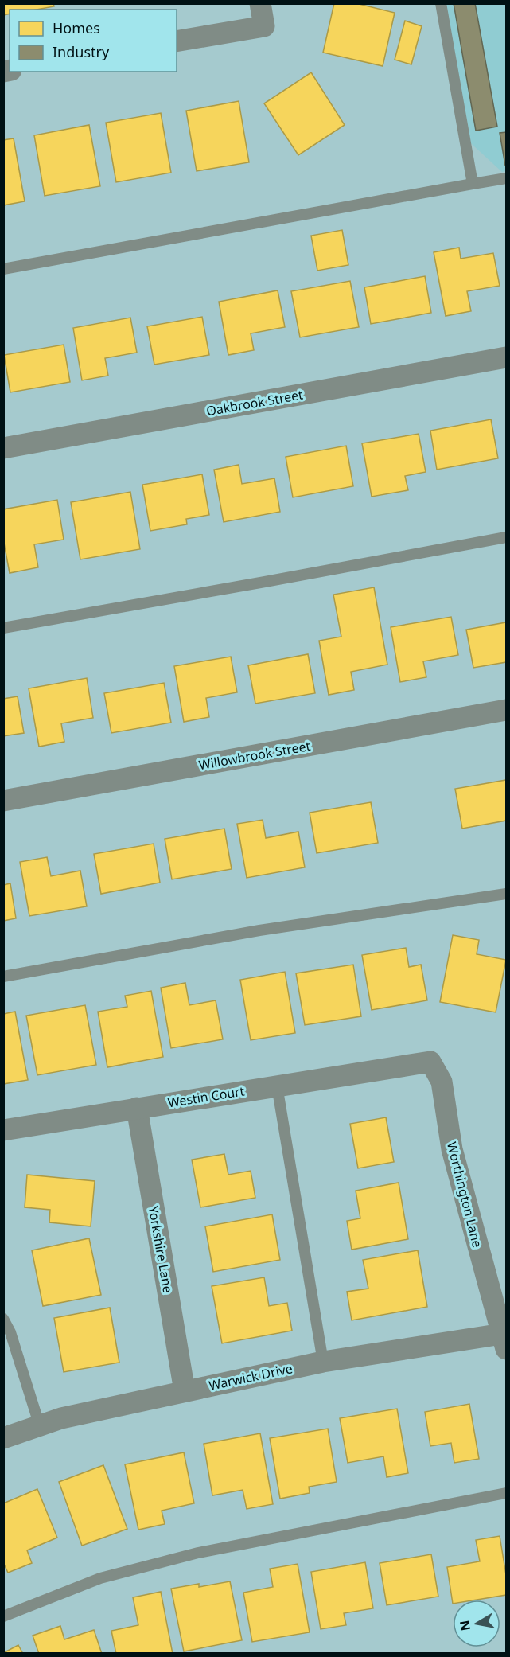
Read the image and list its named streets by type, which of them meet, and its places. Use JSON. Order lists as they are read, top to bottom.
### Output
{
  "streets": {
    "street": [
      "Oakbrook Street",
      "Willowbrook Street",
      "Westin Court",
      "Worthington Lane",
      "Yorkshire Lane",
      "Warwick Drive"
    ]
  },
  "crossings": [
    ["Westin Court", "Worthington Lane"],
    ["Westin Court", "Yorkshire Lane"],
    ["Worthington Lane", "Warwick Drive"],
    ["Yorkshire Lane", "Warwick Drive"]
  ],
  "legend": ["Homes", "Industry"],
  "north": "left"
}
